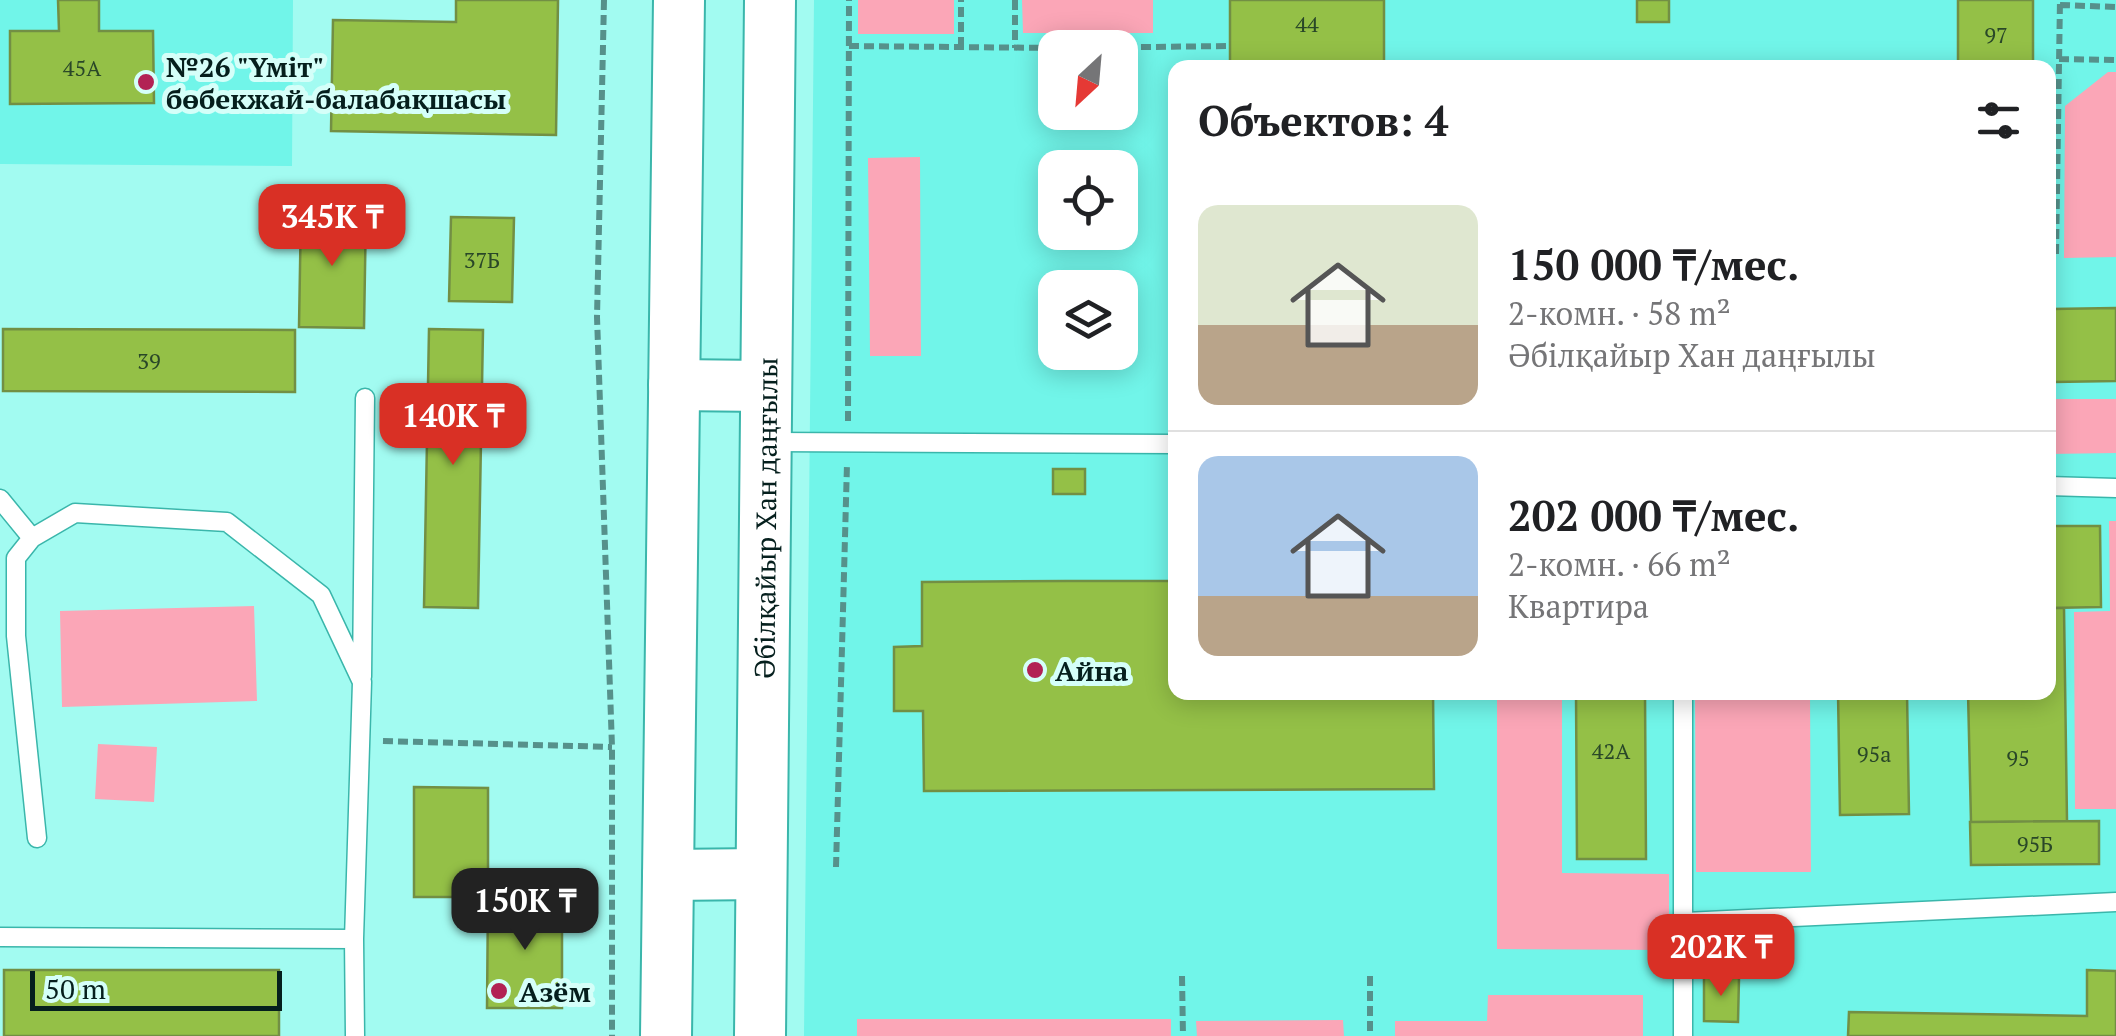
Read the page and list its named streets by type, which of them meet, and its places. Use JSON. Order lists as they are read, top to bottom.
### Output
{
  "streets": {
    "main road": ["Әбілқайыр Хан даңғылы"]
  },
  "places": ["№26 \"Үміт\" бөбекжай-балабақшасы", "Айна", "Азём"],
  "house_numbers": [
    "44",
    "97",
    "45А",
    "37Б",
    "39",
    "42А",
    "95а",
    "95",
    "95Б"
  ],
  "scale_bar": "50 m",
  "north": "bottom left",
  "page": {
    "heading": "Объектов: 4",
    "list": [
      {
        "name": "150 000 ₸/мес.",
        "note": "2-комн. · 58 m² · Әбілқайыр Хан даңғылы"
      },
      {
        "name": "202 000 ₸/мес.",
        "note": "2-комн. · 66 m² · Квартира"
      }
    ],
    "price": [
      "345K ₸",
      "140K ₸",
      "150K ₸",
      "202K ₸"
    ],
    "scale": "50 m"
  }
}
